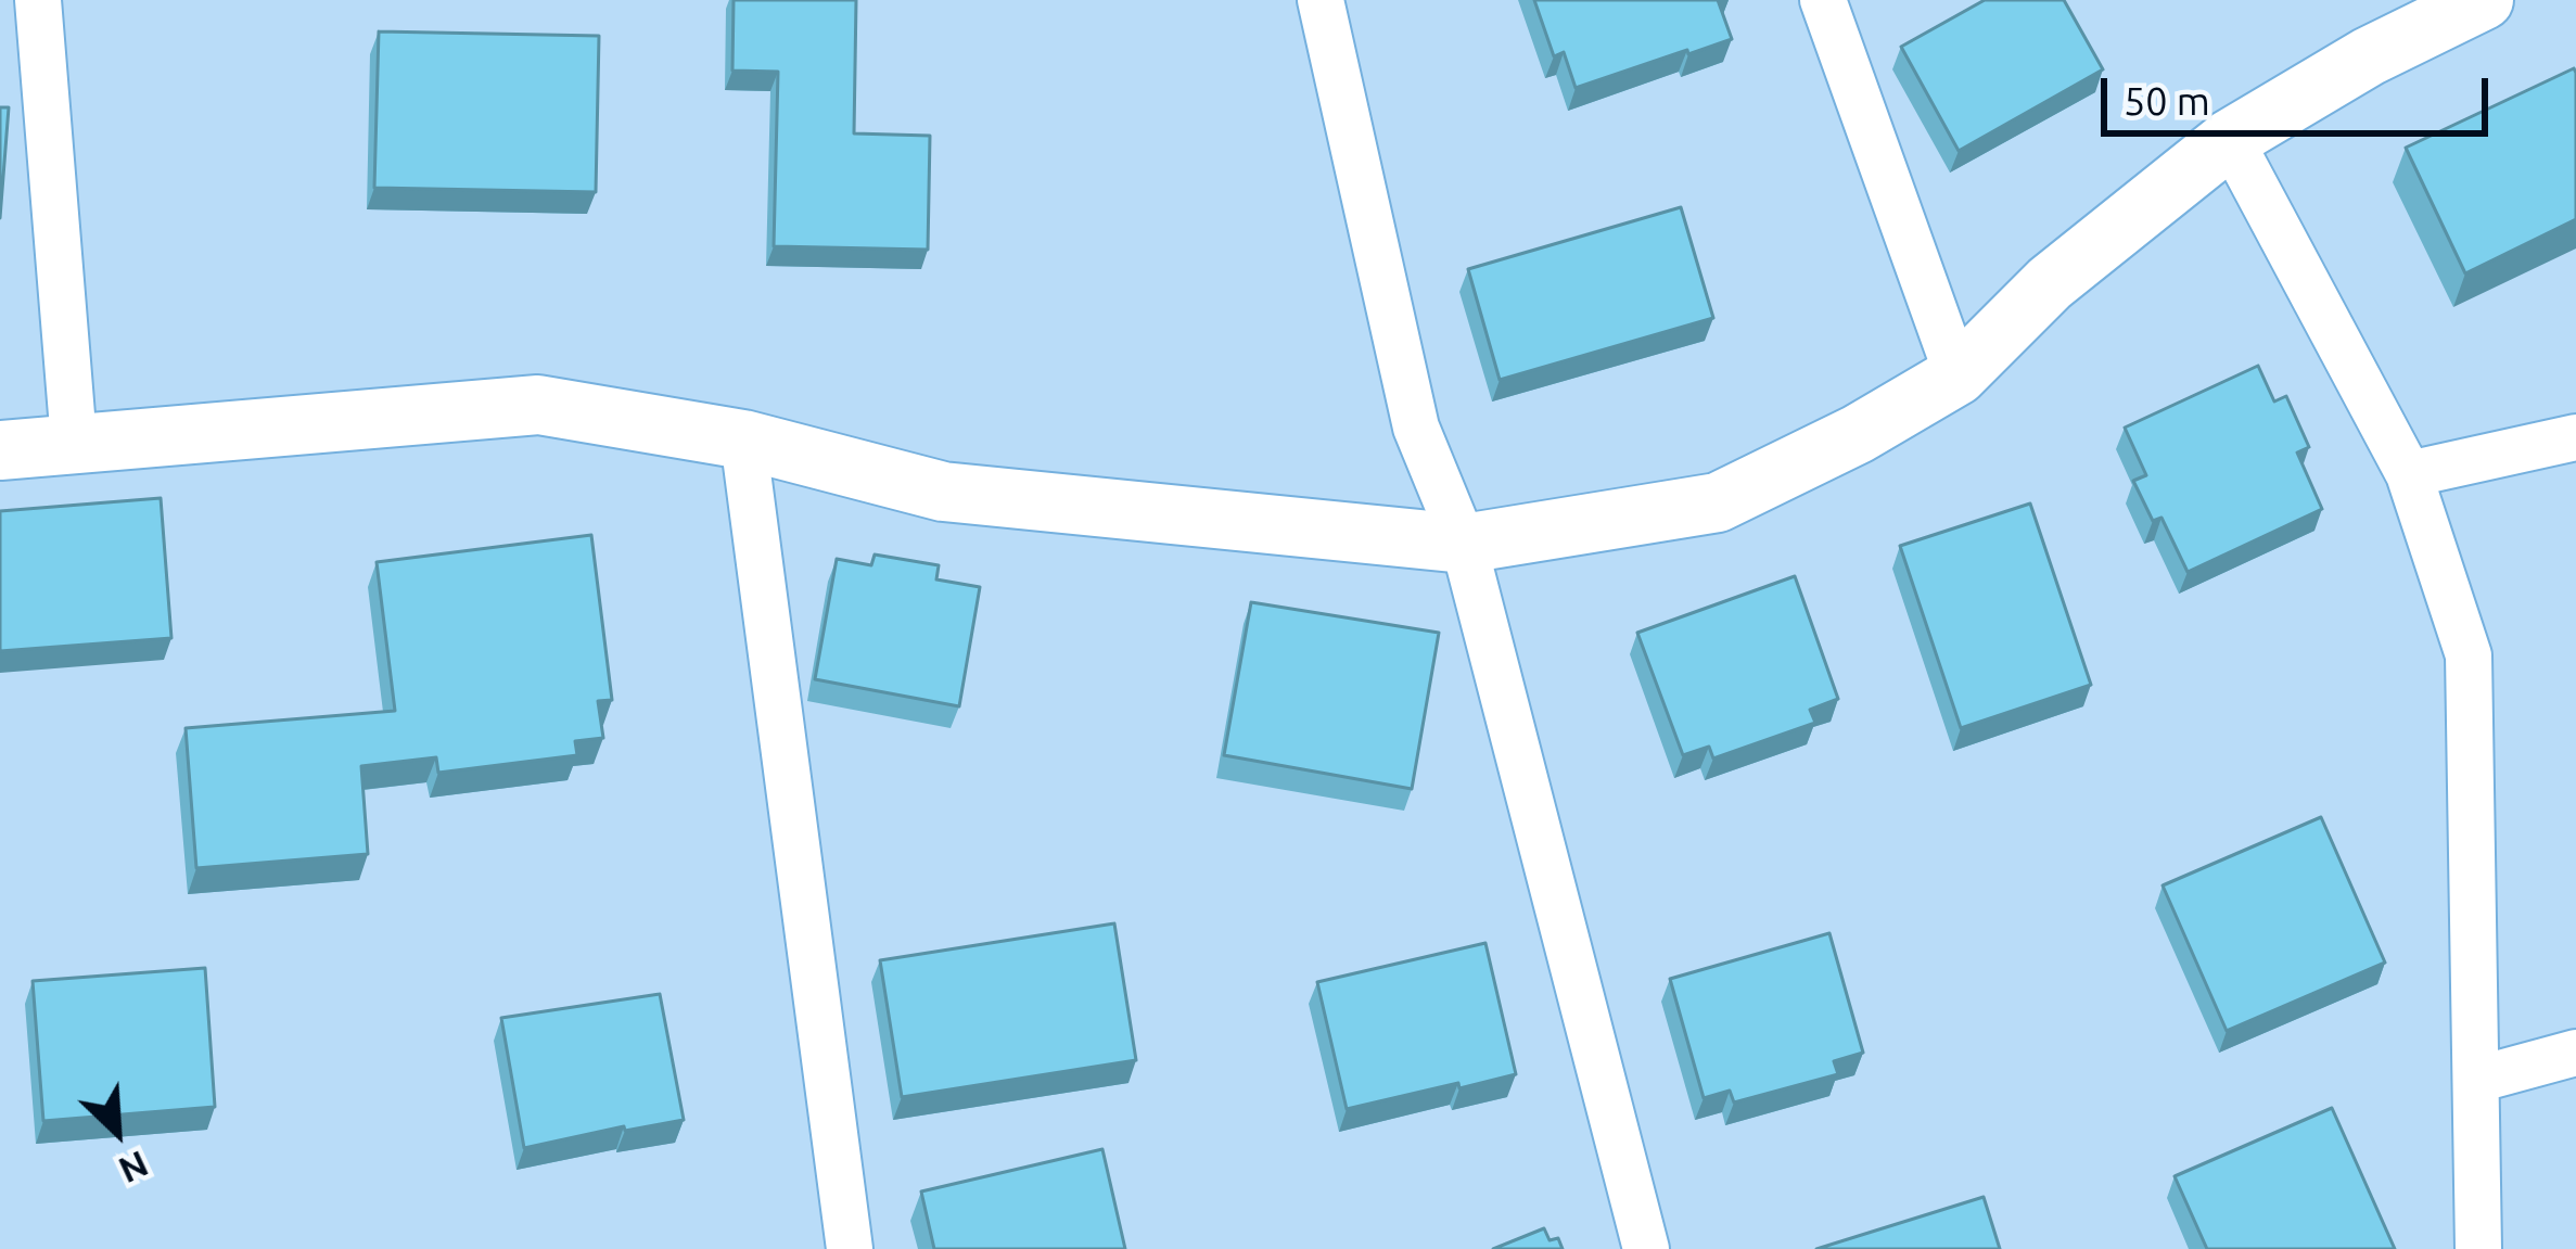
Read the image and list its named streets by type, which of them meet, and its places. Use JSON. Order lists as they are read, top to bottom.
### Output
{
  "scale_bar": "50 m",
  "north": "bottom right"
}
